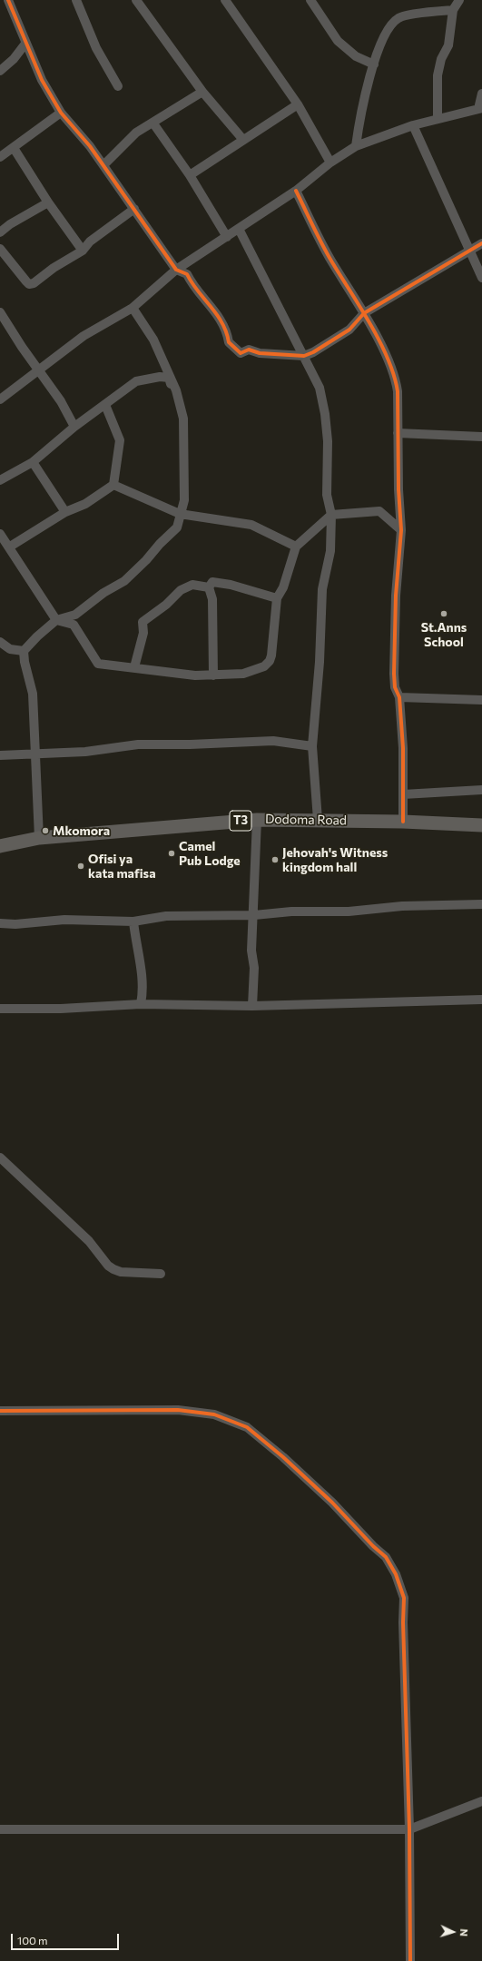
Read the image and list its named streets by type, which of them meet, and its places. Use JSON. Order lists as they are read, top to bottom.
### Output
{
  "streets": {
    "highway": ["Dodoma Road", "T3"]
  },
  "places": [
    "St.Anns School",
    "Mkomora",
    "Camel Pub Lodge",
    "Jehovah's Witness kingdom hall",
    "Ofisi ya kata mafisa"
  ],
  "scale_bar": "100 m",
  "north": "right"
}
